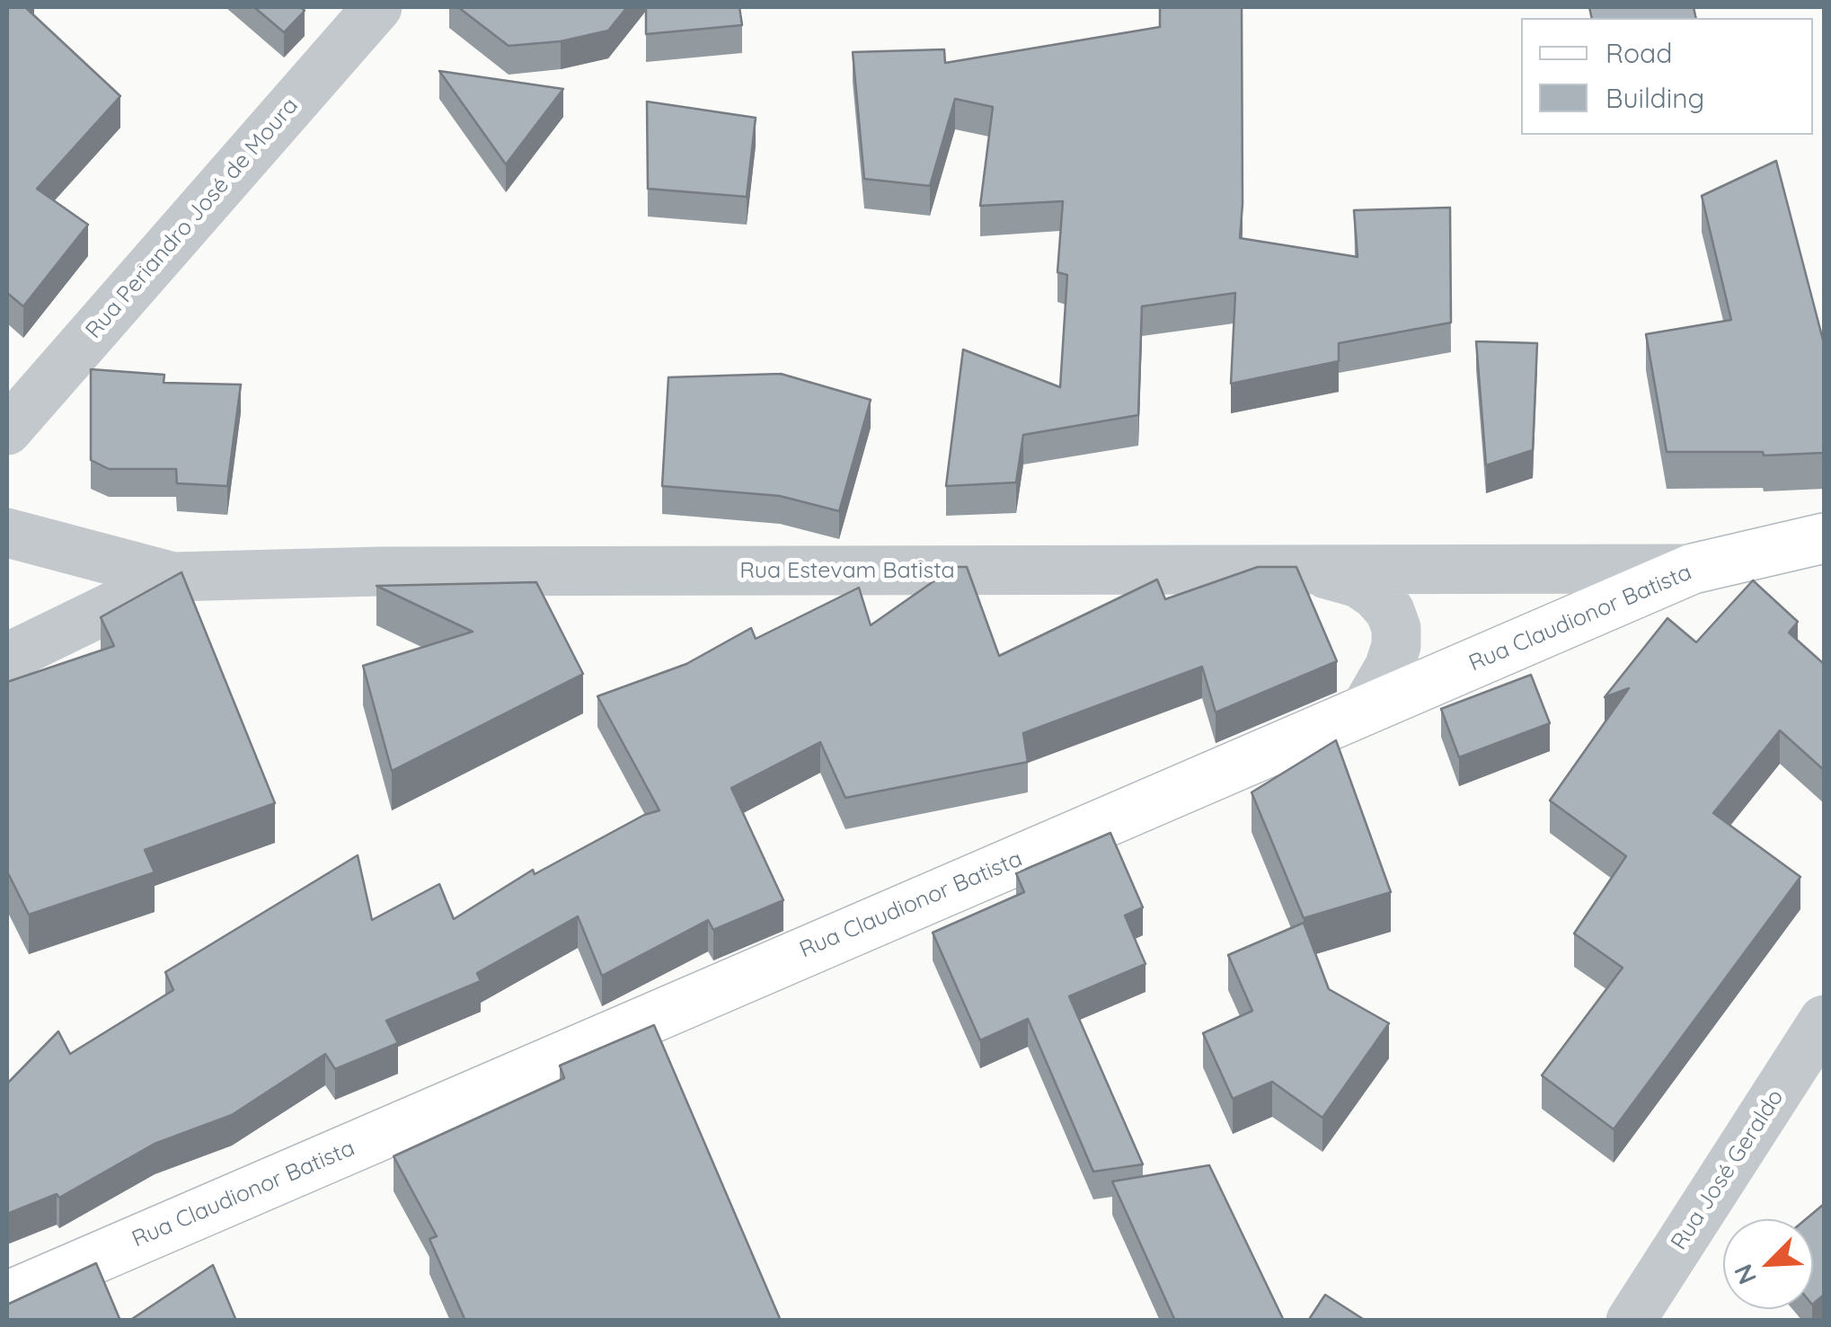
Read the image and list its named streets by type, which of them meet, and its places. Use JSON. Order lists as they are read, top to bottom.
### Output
{
  "streets": {
    "main road": ["Rua Claudionor Batista"],
    "street": ["Rua Periandro José de Moura", "Rua Estevam Batista", "Rua José Geraldo"]
  },
  "crossings": [
    ["Rua Estevam Batista", "Rua Claudionor Batista"]
  ],
  "legend": ["Road", "Building"],
  "north": "bottom left"
}
